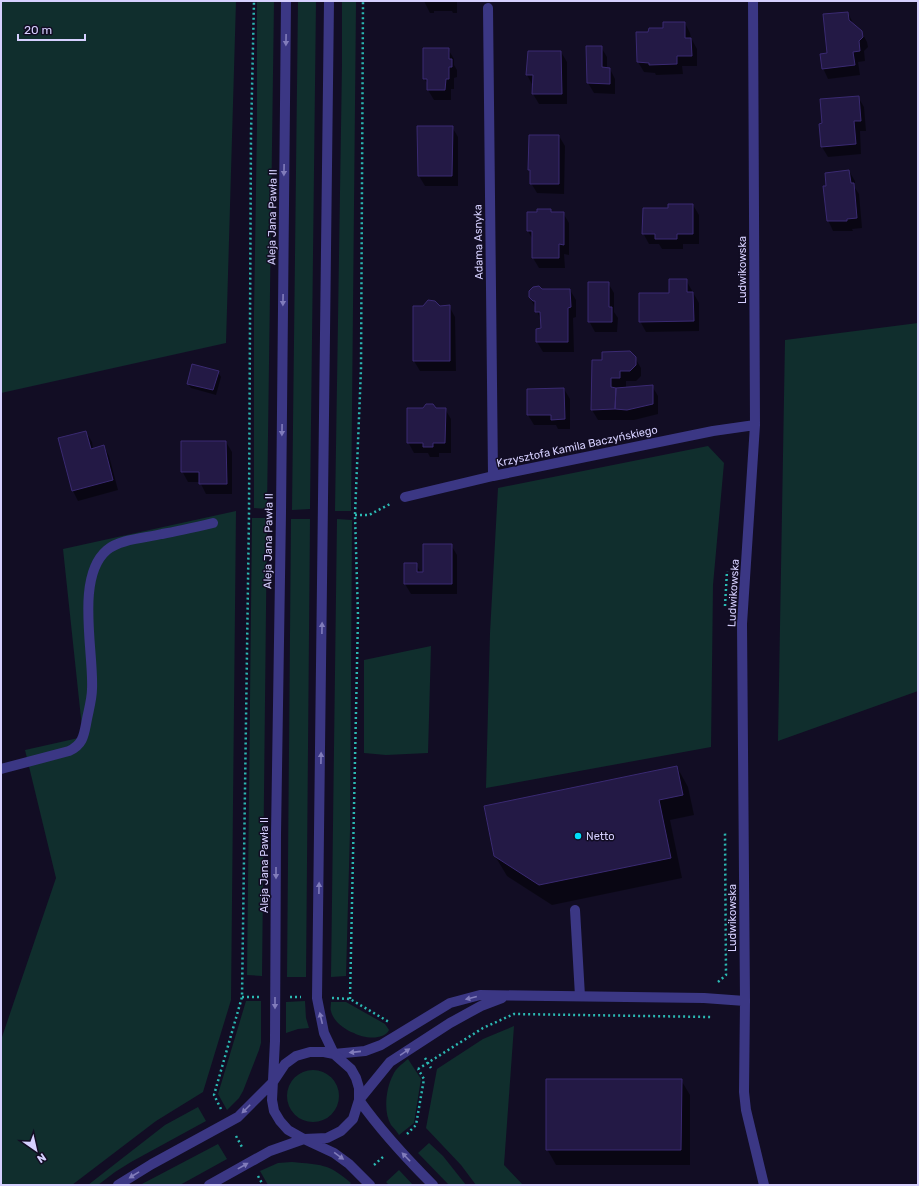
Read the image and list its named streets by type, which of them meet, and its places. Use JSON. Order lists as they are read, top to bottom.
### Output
{
  "streets": {
    "street": [
      "Aleja Jana Pawła II",
      "Adama Asnyka",
      "Ludwikowska",
      "Krzysztofa Kamila Baczyńskiego"
    ]
  },
  "crossings": [
    ["Adama Asnyka", "Krzysztofa Kamila Baczyńskiego"],
    ["Ludwikowska", "Krzysztofa Kamila Baczyńskiego"]
  ],
  "places": ["Netto"],
  "scale_bar": "20 m",
  "north": "bottom right"
}
